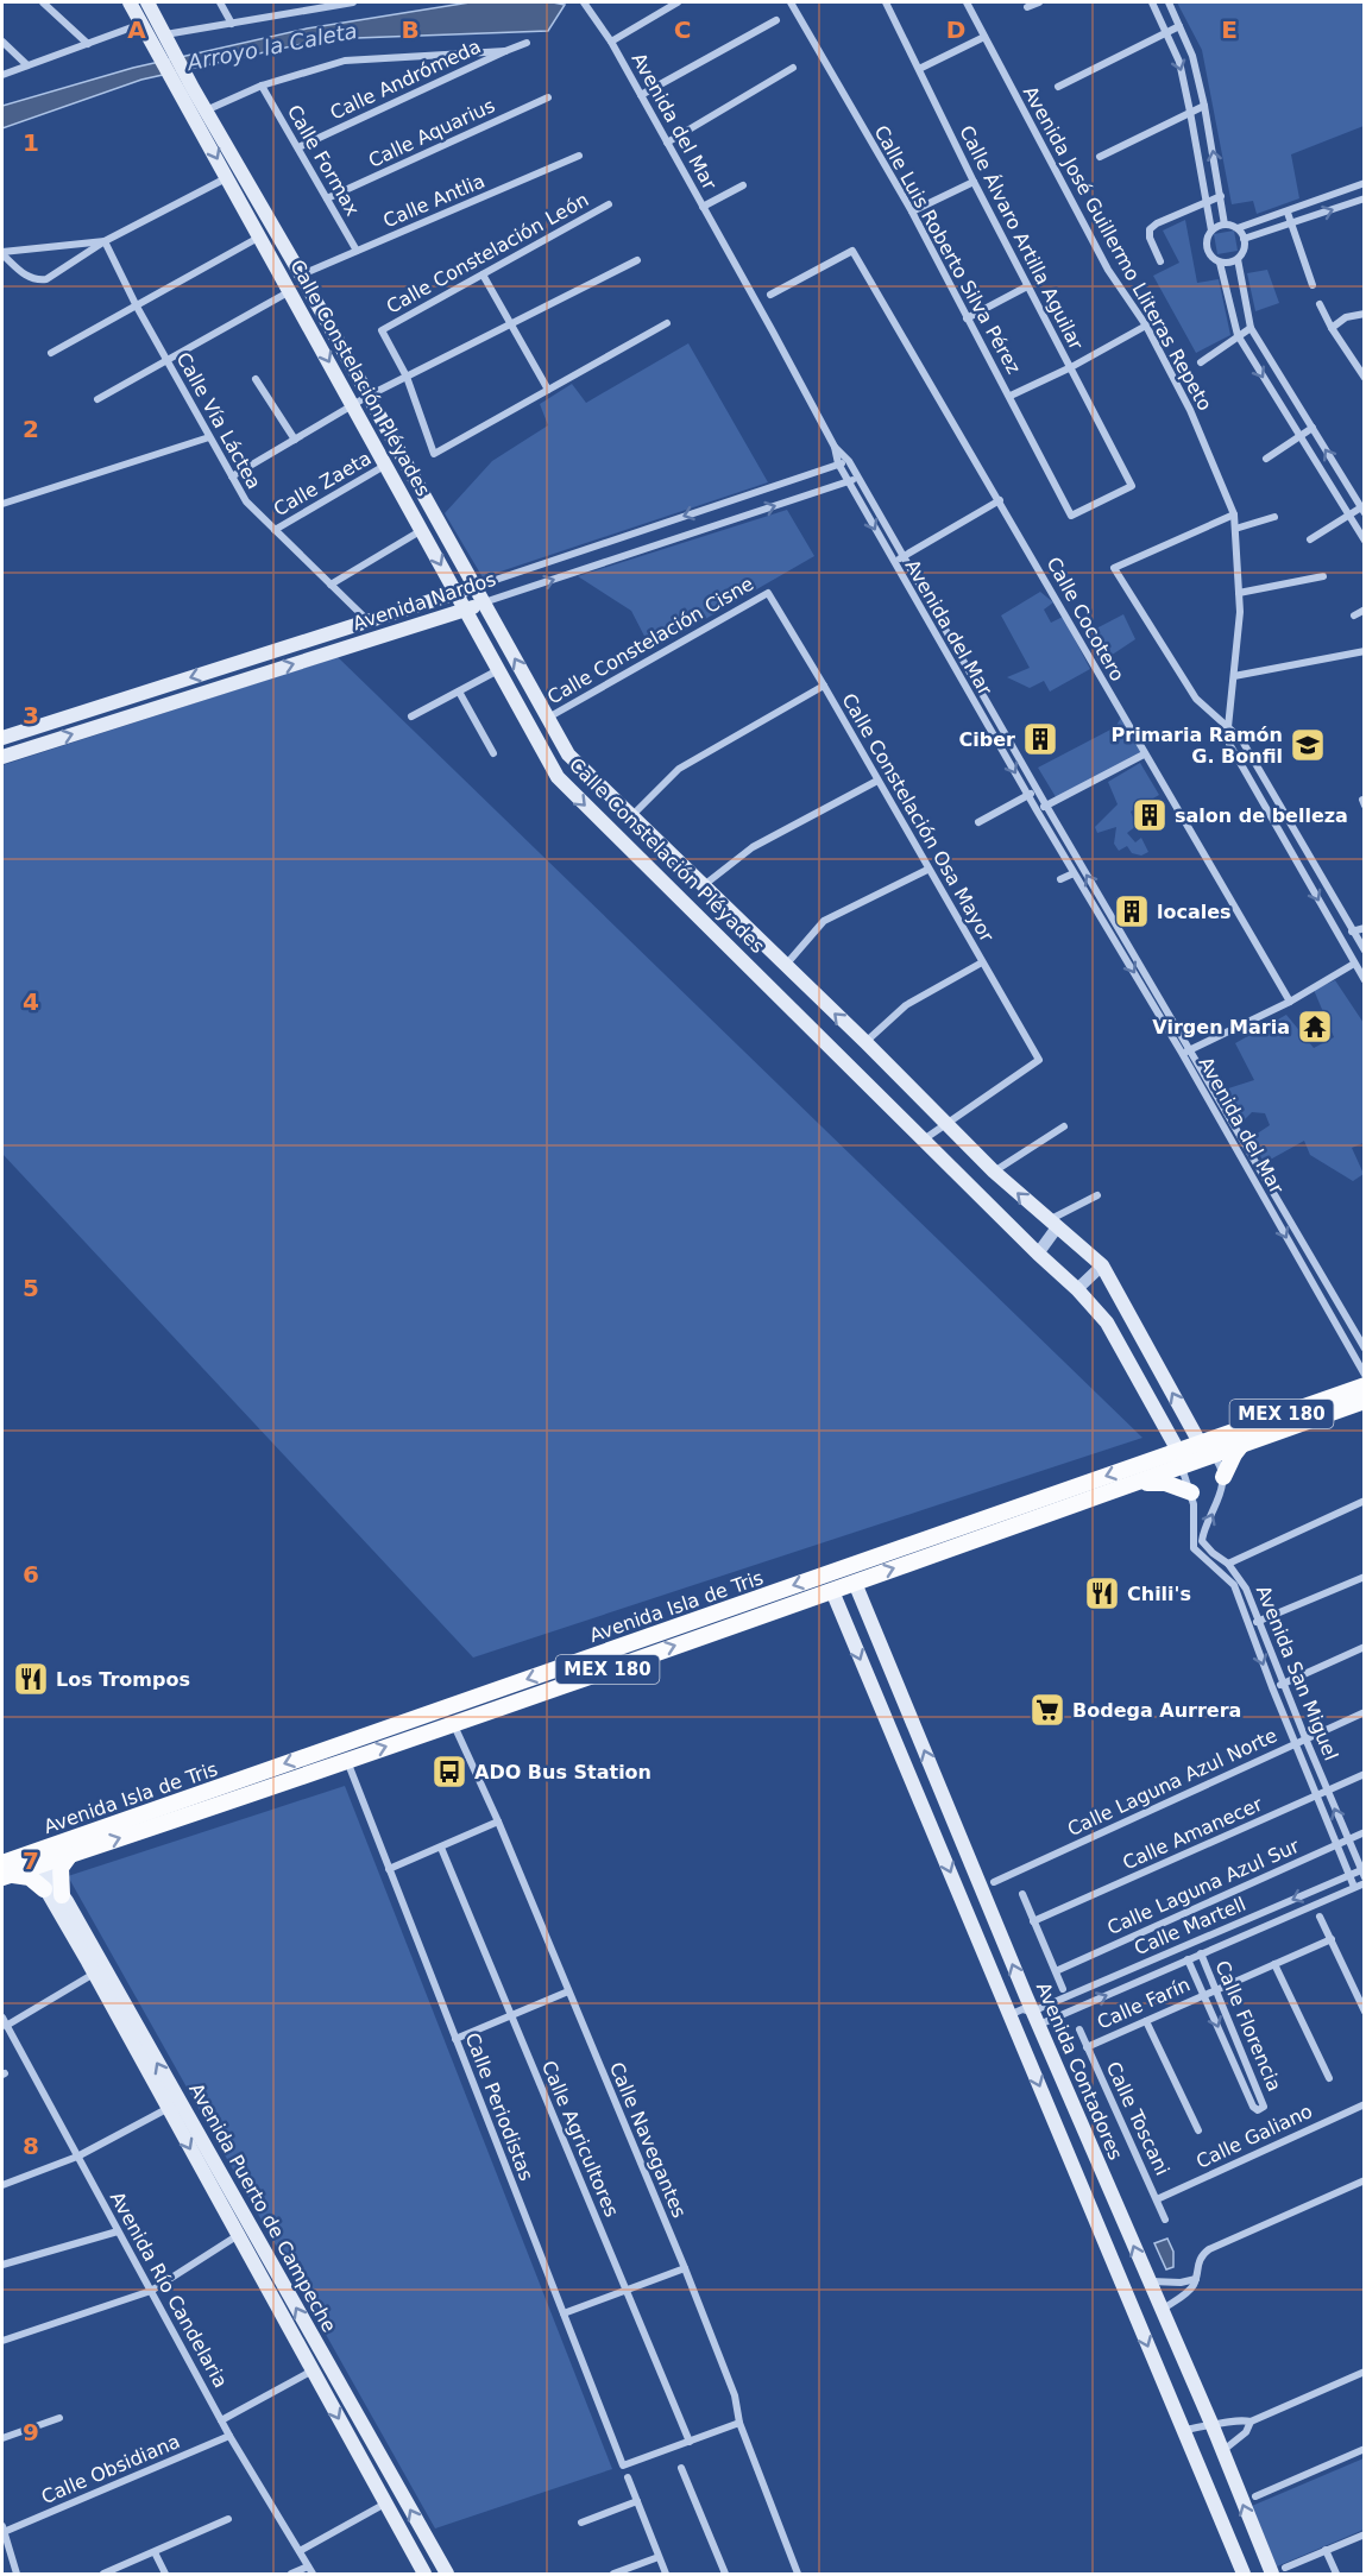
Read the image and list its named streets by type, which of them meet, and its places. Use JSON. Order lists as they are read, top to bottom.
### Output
{
  "streets": {
    "main road": [
      "Calle Constelación Pléyades",
      "Avenida Nardos",
      "MEX 180",
      "Avenida Isla de Tris",
      "Avenida Contadores",
      "Avenida Puerto de Campeche"
    ],
    "street": [
      "Calle Andrómeda",
      "Avenida del Mar",
      "Calle Aquarius",
      "Calle Formax",
      "Calle Antlia",
      "Calle Álvaro Artilla Aguilar",
      "Avenida José Guillermo Lliteras Repeto",
      "Calle Luis Roberto Silva Pérez",
      "Calle Constelación León",
      "Calle Vía Láctea",
      "Calle Zaeta",
      "Calle Cocotero",
      "Calle Constelación Cisne",
      "Calle Constelación Osa Mayor",
      "Avenida San Miguel",
      "Calle Laguna Azul Norte",
      "Calle Amanecer",
      "Calle Laguna Azul Sur",
      "Calle Martell",
      "Calle Farín",
      "Calle Florencia",
      "Calle Periodistas",
      "Calle Toscani",
      "Calle Galiano",
      "Calle Agricultores",
      "Calle Navegantes",
      "Avenida Río Candelaria",
      "Calle Obsidiana"
    ]
  },
  "crossings": [
    ["Calle Andrómeda", "Calle Formax"],
    ["Avenida del Mar", "Avenida Nardos"],
    ["Calle Aquarius", "Calle Formax"],
    ["Calle Formax", "Calle Antlia"],
    ["Calle Antlia", "Calle Constelación Pléyades"],
    ["Calle Álvaro Artilla Aguilar", "Calle Luis Roberto Silva Pérez"],
    ["Calle Constelación Pléyades", "Calle Zaeta"],
    ["Calle Constelación Pléyades", "Avenida Nardos"],
    ["Calle Constelación Pléyades", "Calle Constelación Cisne"],
    ["Calle Constelación Pléyades", "Calle Constelación Osa Mayor"],
    ["Calle Constelación Pléyades", "Avenida Isla de Tris"],
    ["Calle Constelación Pléyades", "Avenida San Miguel"],
    ["Calle Vía Láctea", "Calle Zaeta"],
    ["Calle Vía Láctea", "Avenida Nardos"],
    ["Calle Constelación Cisne", "Calle Constelación Osa Mayor"],
    ["Avenida Isla de Tris", "Avenida San Miguel"],
    ["Avenida Isla de Tris", "Avenida Contadores"],
    ["Avenida Isla de Tris", "Calle Periodistas"],
    ["Avenida Isla de Tris", "Calle Navegantes"],
    ["Avenida Isla de Tris", "Avenida Puerto de Campeche"],
    ["Avenida San Miguel", "Calle Laguna Azul Norte"],
    ["Avenida San Miguel", "Calle Amanecer"],
    ["Avenida San Miguel", "Calle Laguna Azul Sur"],
    ["Avenida San Miguel", "Calle Martell"],
    ["Calle Martell", "Calle Florencia"],
    ["Calle Martell", "Avenida Contadores"],
    ["Calle Farín", "Calle Florencia"],
    ["Calle Farín", "Calle Toscani"],
    ["Calle Periodistas", "Calle Agricultores"],
    ["Calle Toscani", "Calle Galiano"],
    ["Avenida Río Candelaria", "Calle Obsidiana"]
  ],
  "water": ["Arroyo la Caleta"],
  "places": {
    "building": ["Ciber", "salon de belleza", "locales"],
    "school or university": ["Primaria Ramón G. Bonfil"],
    "temple": ["Virgen Maria"],
    "restaurant": ["Chili's", "Los Trompos"],
    "supermarket": ["Bodega Aurrera"],
    "bus stop": ["ADO Bus Station"]
  },
  "grid": {
    "columns": [
      "A",
      "B",
      "C",
      "D",
      "E"
    ],
    "rows": [
      "1",
      "2",
      "3",
      "4",
      "5",
      "6",
      "7",
      "8",
      "9"
    ]
  }
}
